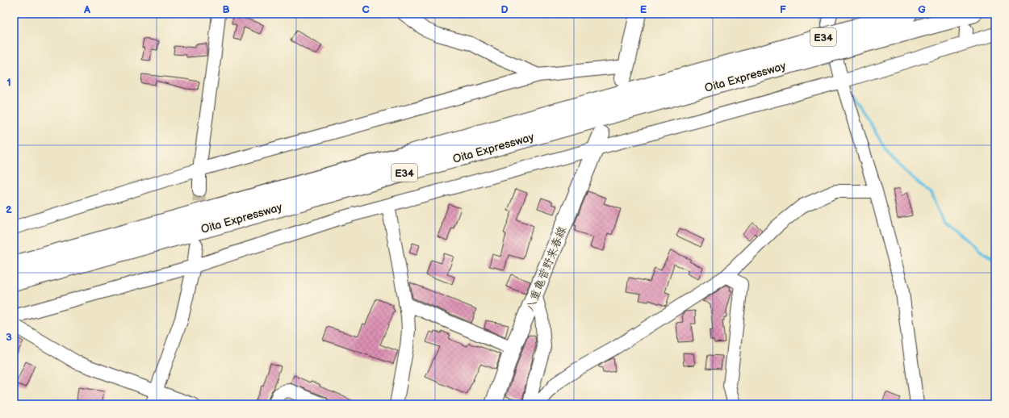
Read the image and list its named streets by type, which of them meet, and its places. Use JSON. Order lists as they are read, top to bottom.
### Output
{
  "streets": {
    "highway": ["E34", "Oita Expressway"],
    "main road": ["八重亀菅野来春線"]
  },
  "grid": {
    "columns": [
      "A",
      "B",
      "C",
      "D",
      "E",
      "F",
      "G"
    ],
    "rows": ["1", "2", "3"]
  }
}
